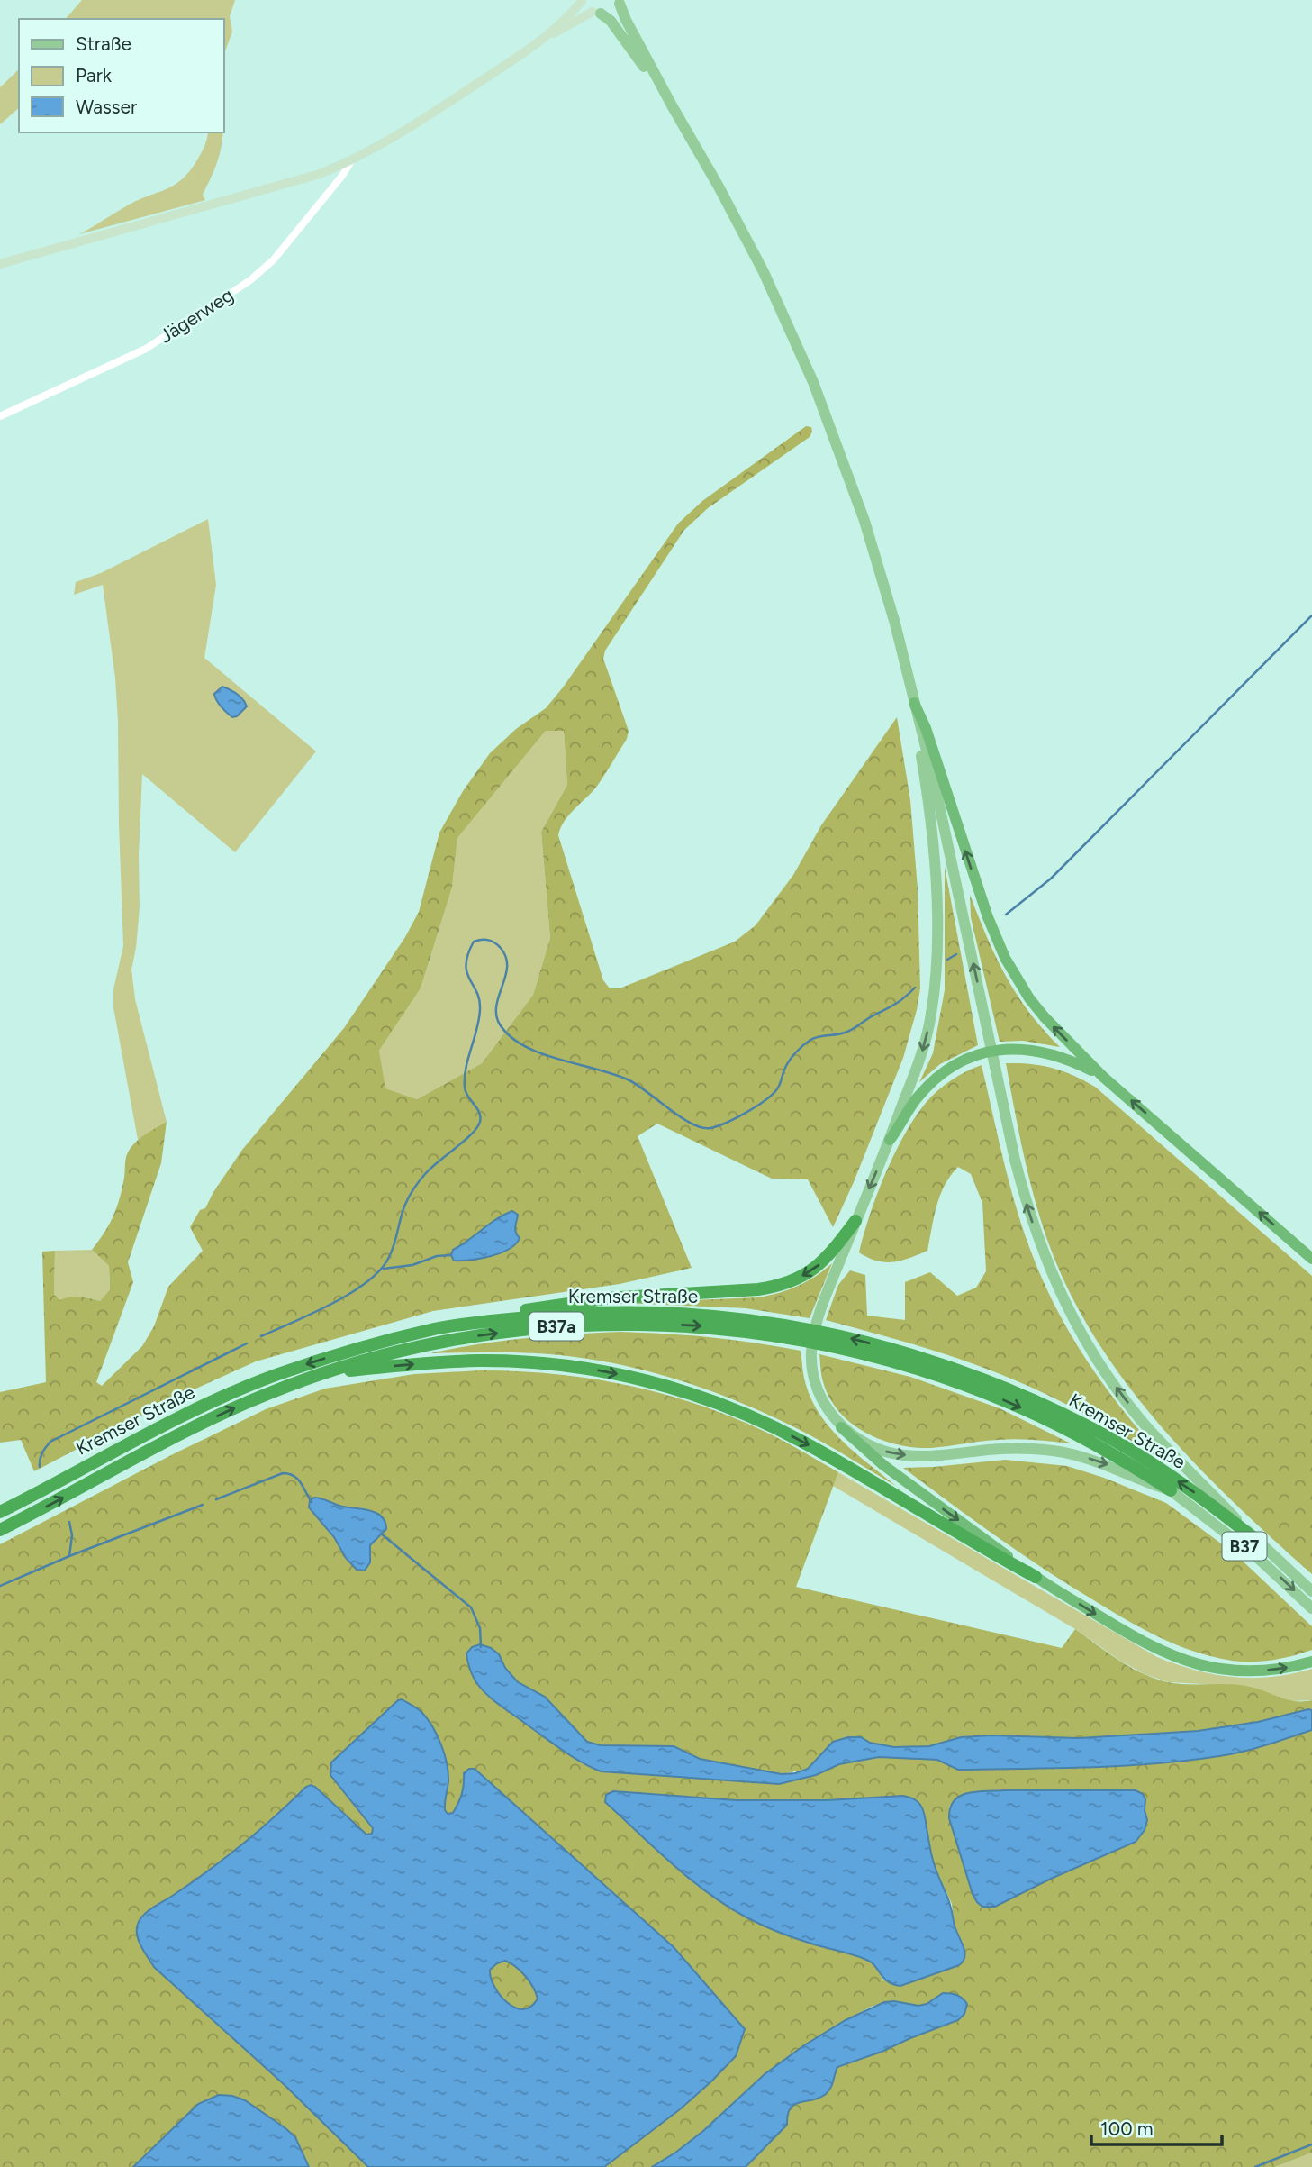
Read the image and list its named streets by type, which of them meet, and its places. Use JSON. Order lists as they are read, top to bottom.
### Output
{
  "streets": {
    "highway": ["Kremser Straße", "B37a"],
    "main road": ["B37"],
    "street": ["Jägerweg"]
  },
  "crossings": [
    ["Kremser Straße", "B37"]
  ],
  "legend": ["Straße", "Park", "Wasser"],
  "scale_bar": "100 m"
}
